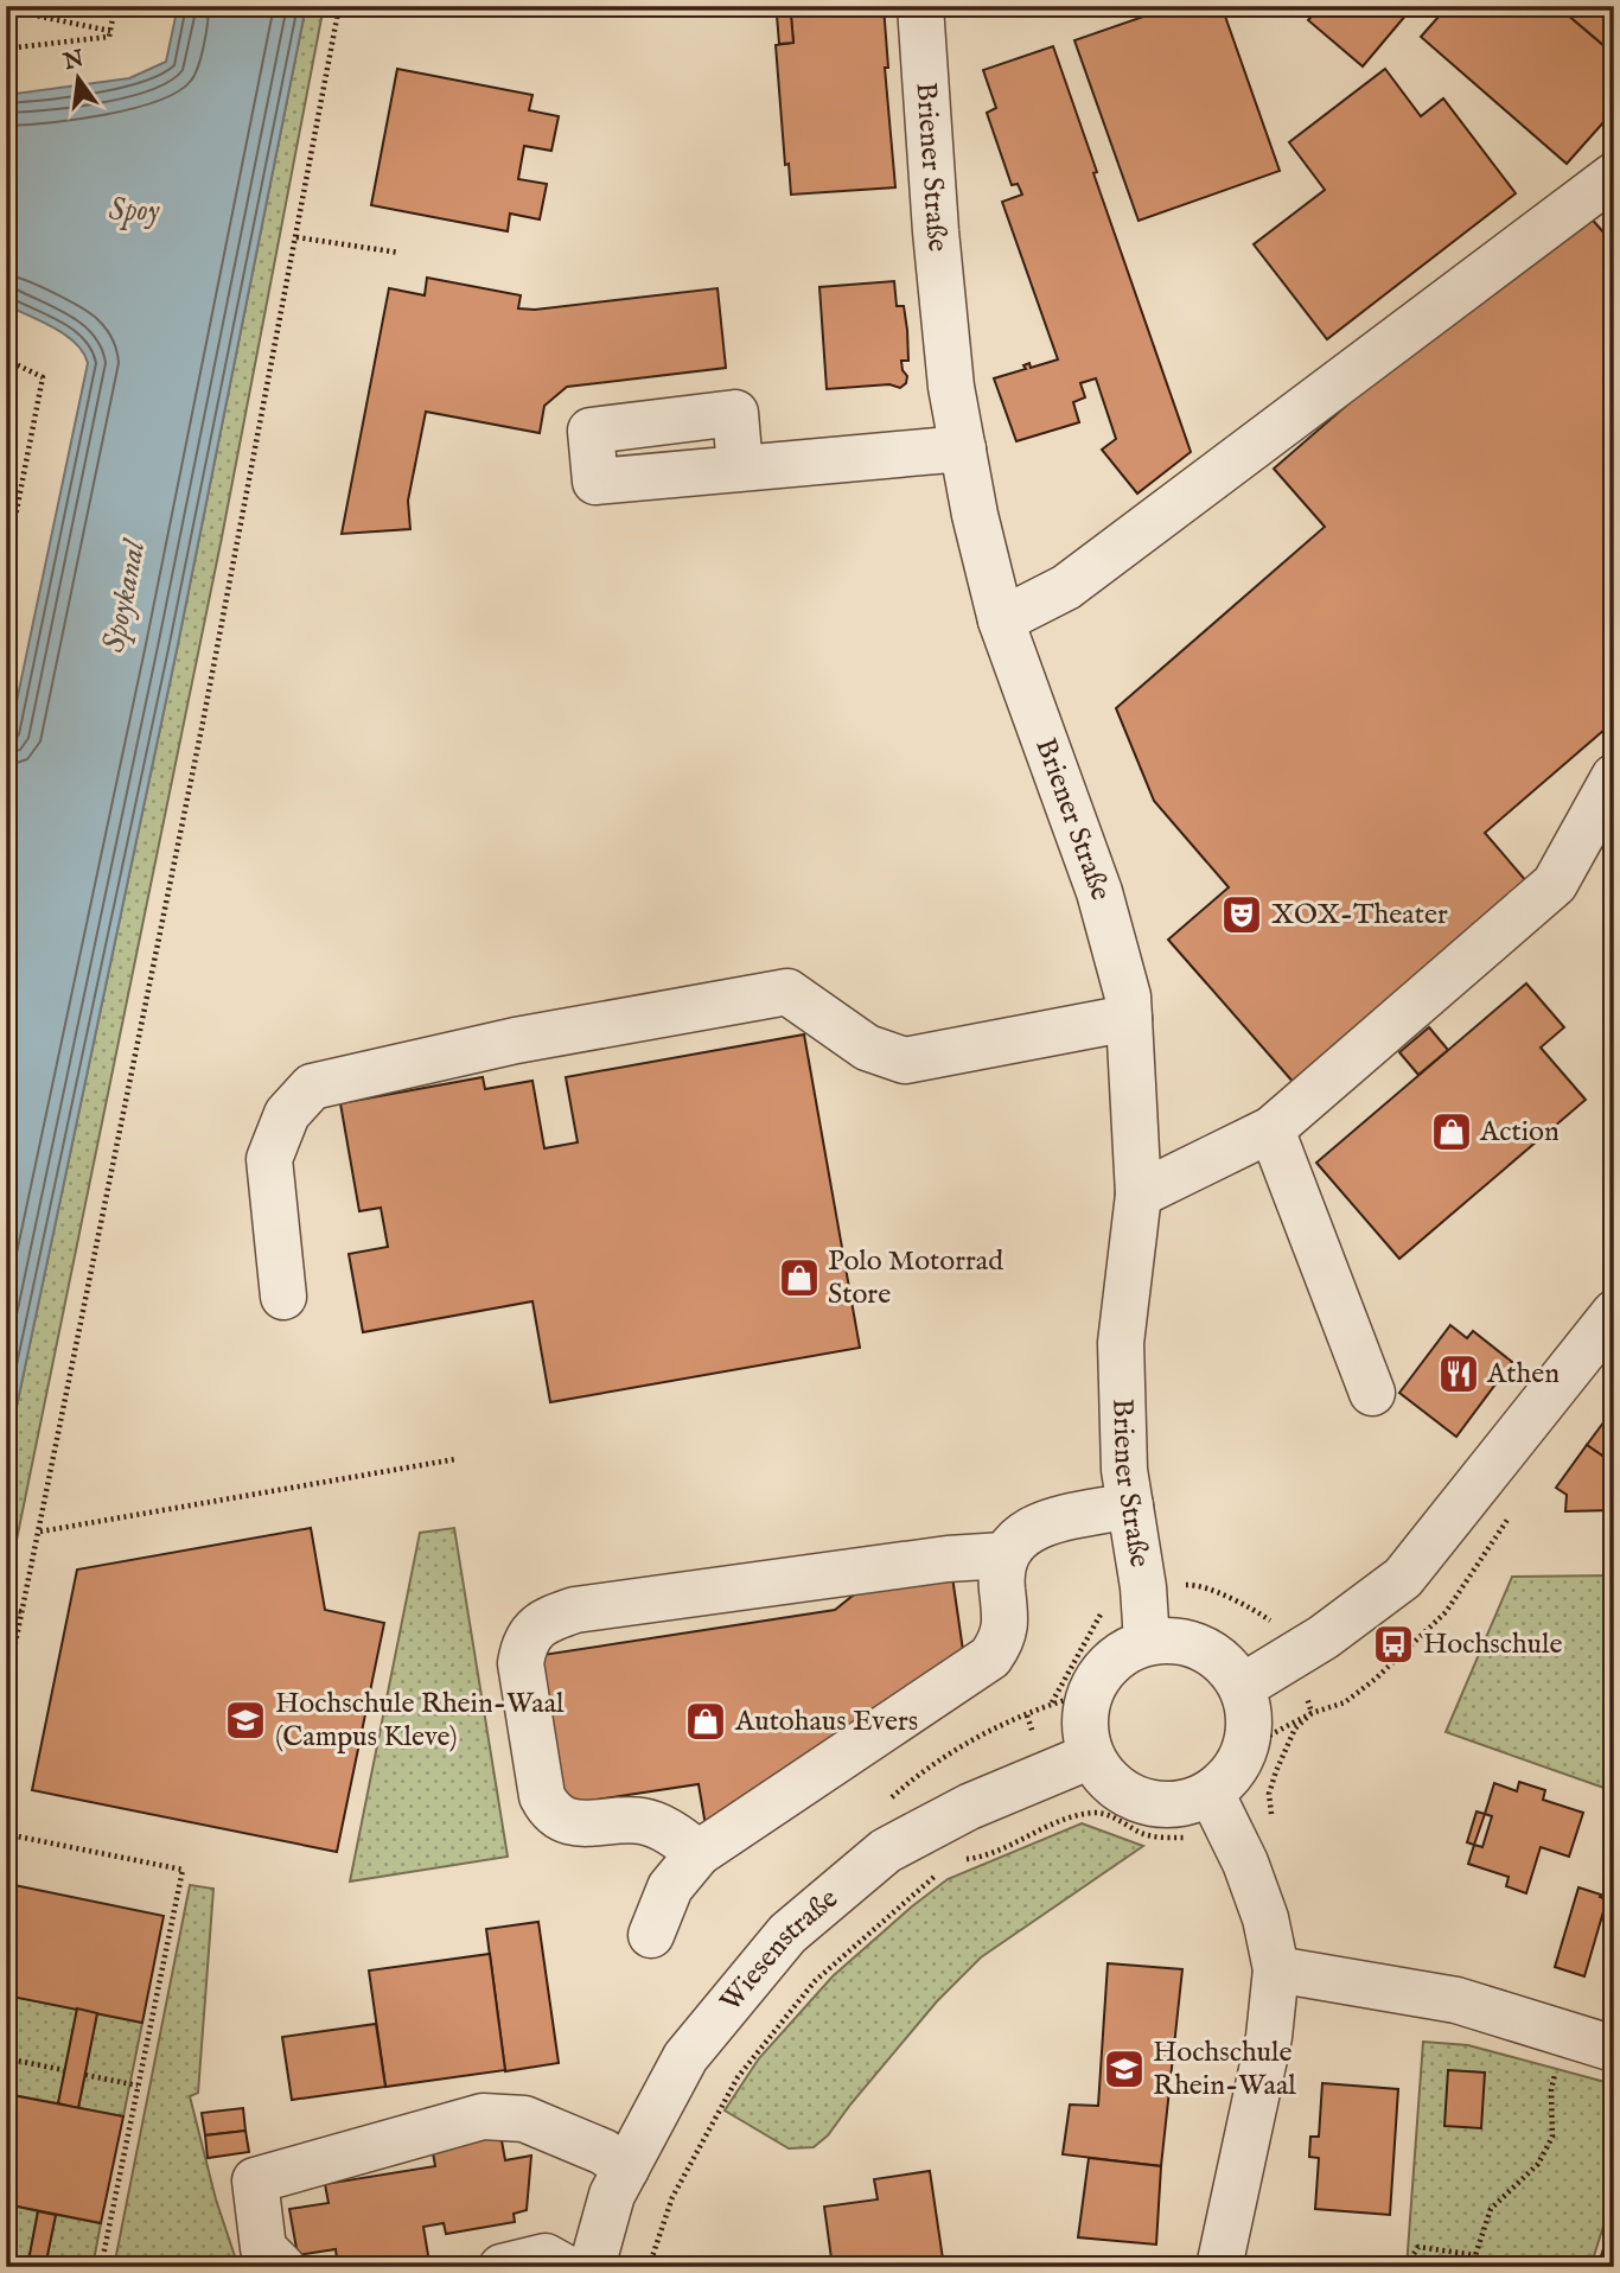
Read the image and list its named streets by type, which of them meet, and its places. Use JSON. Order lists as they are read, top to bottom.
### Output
{
  "streets": {
    "street": ["Briener Straße", "Wiesenstraße"]
  },
  "crossings": [
    ["Briener Straße", "Wiesenstraße"]
  ],
  "water": ["Spoy", "Spoykanal"],
  "places": {
    "theatre": ["XOX-Theater"],
    "shop": ["Action", "Polo Motorrad Store", "Autohaus Evers"],
    "restaurant": ["Athen"],
    "bus stop": ["Hochschule"],
    "school or university": ["Hochschule Rhein-Waal (Campus Kleve)", "Hochschule Rhein-Waal"]
  },
  "north": "top"
}
